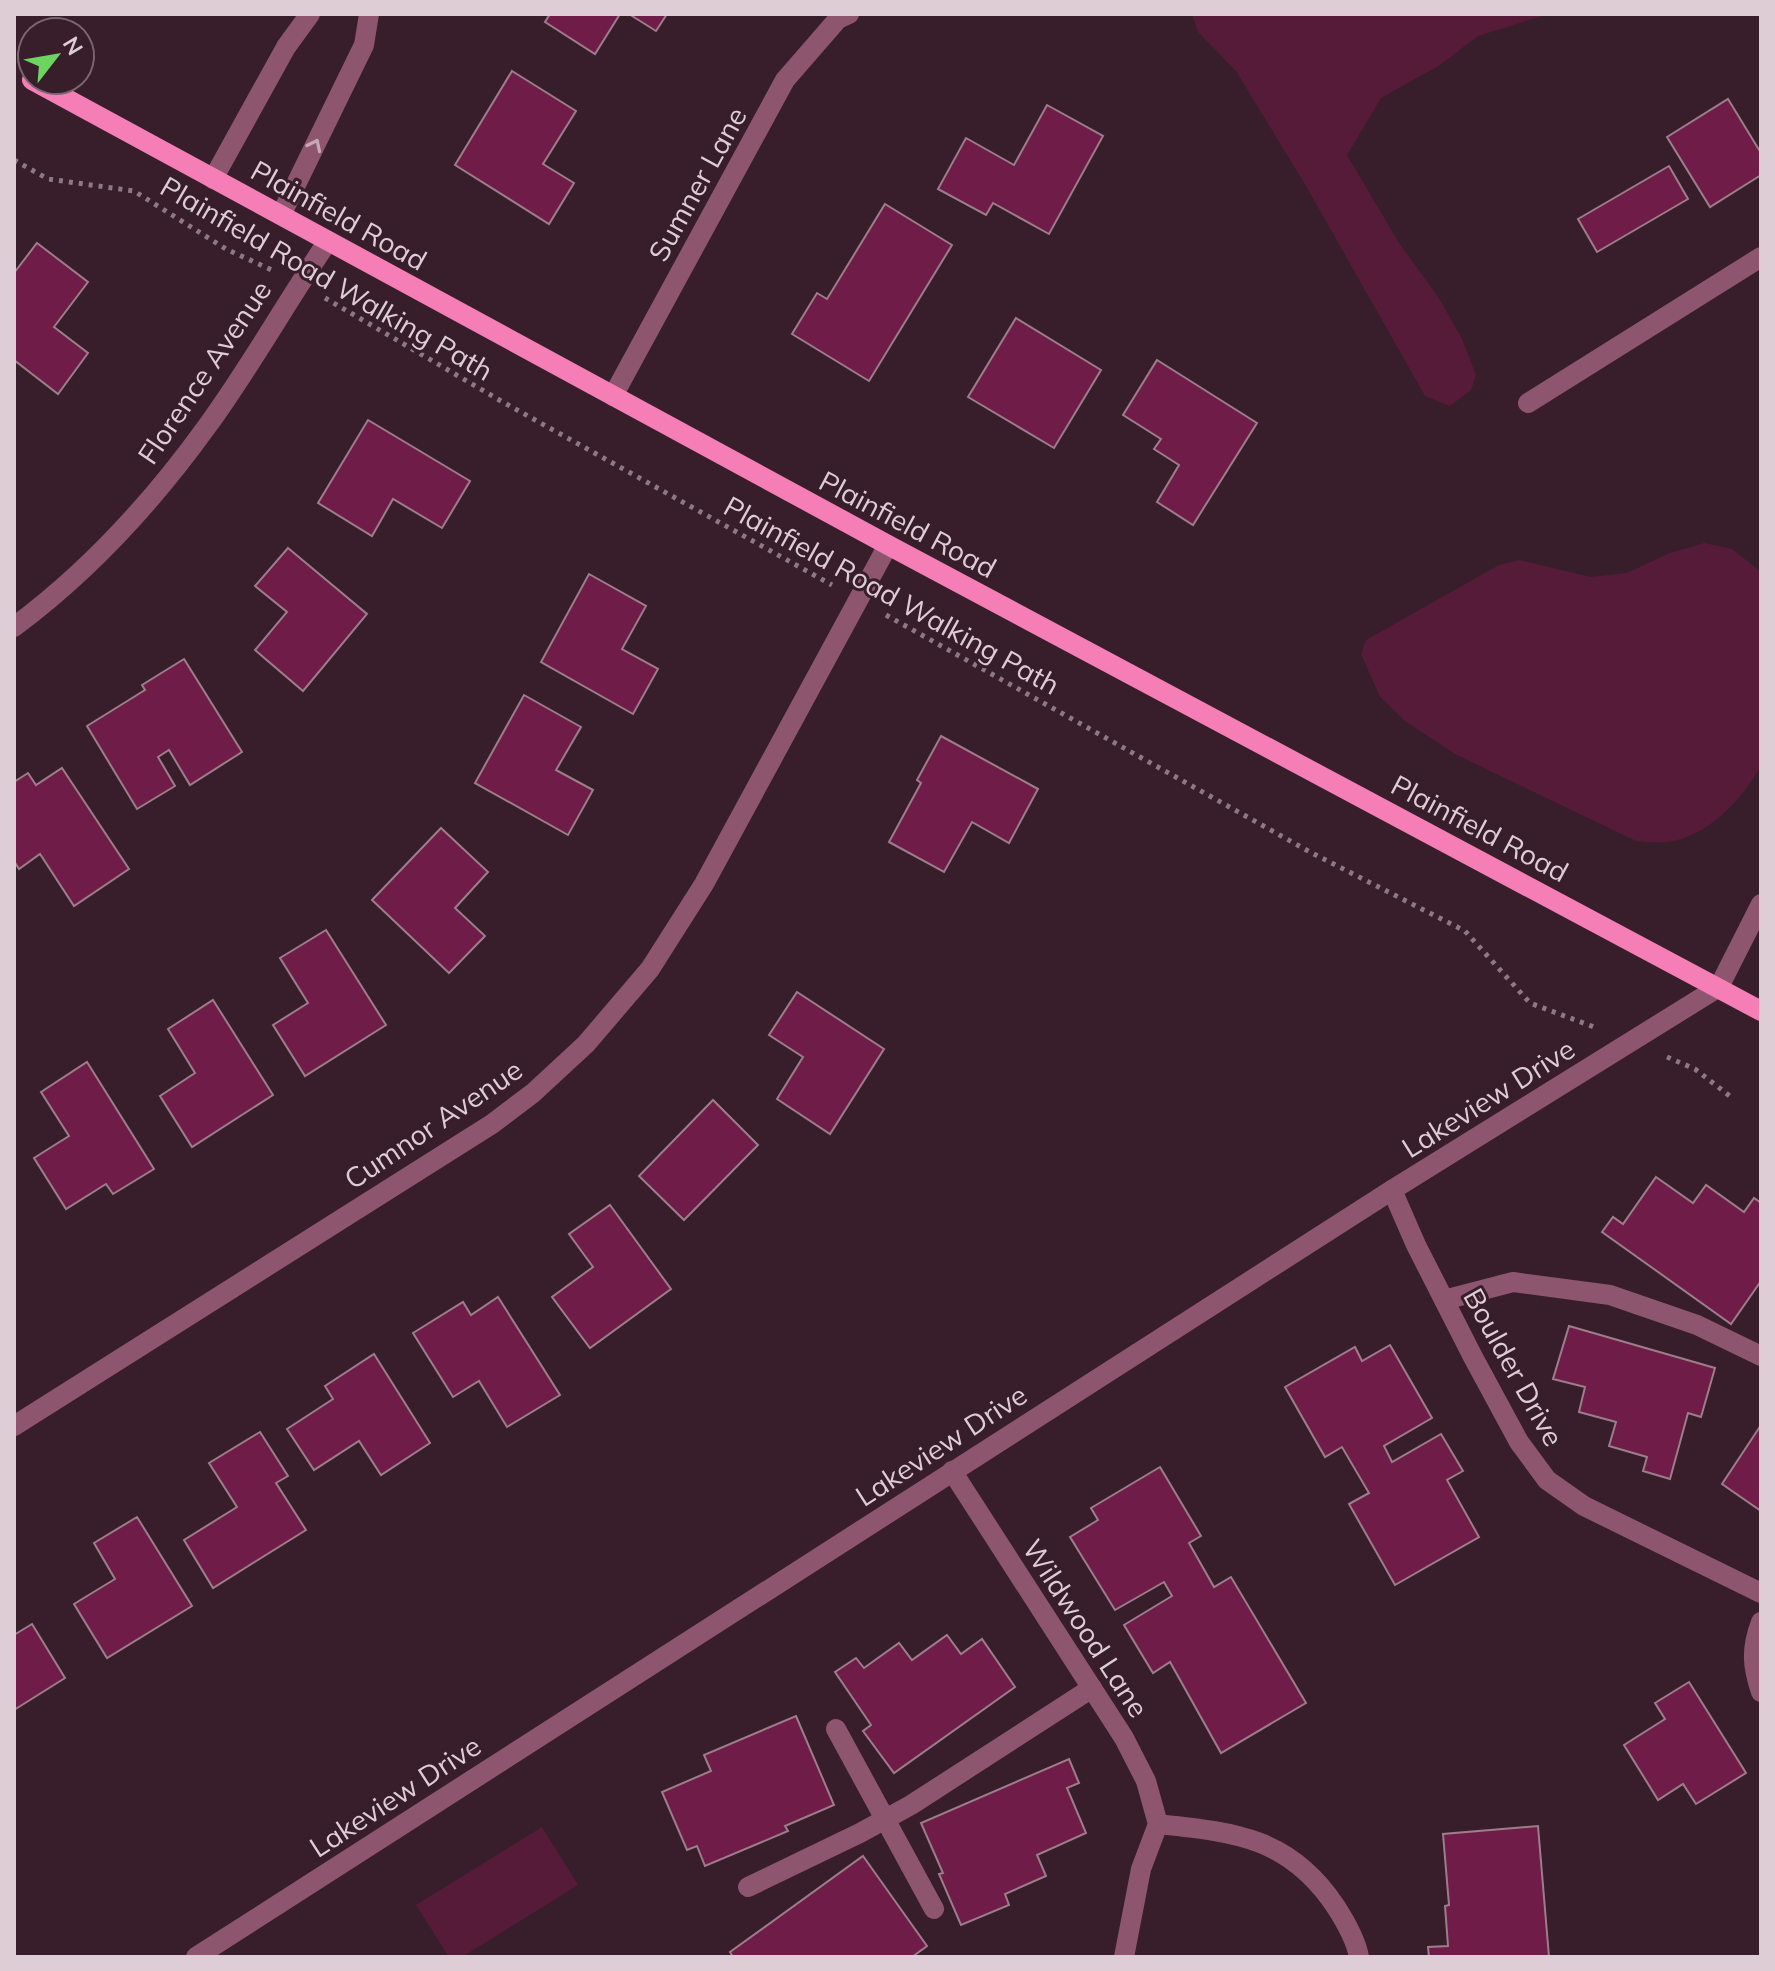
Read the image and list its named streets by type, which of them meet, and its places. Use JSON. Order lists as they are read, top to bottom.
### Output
{
  "streets": {
    "main road": ["Plainfield Road"],
    "street": [
      "Sumner Lane",
      "Florence Avenue",
      "Lakeview Drive",
      "Cumnor Avenue",
      "Boulder Drive",
      "Wildwood Lane"
    ],
    "path": ["Plainfield Road Walking Path"]
  },
  "crossings": [
    ["Sumner Lane", "Plainfield Road"],
    ["Plainfield Road", "Florence Avenue"],
    ["Plainfield Road", "Lakeview Drive"],
    ["Plainfield Road", "Cumnor Avenue"],
    ["Plainfield Road Walking Path", "Florence Avenue"],
    ["Plainfield Road Walking Path", "Lakeview Drive"],
    ["Plainfield Road Walking Path", "Cumnor Avenue"],
    ["Lakeview Drive", "Boulder Drive"],
    ["Lakeview Drive", "Wildwood Lane"]
  ],
  "north": "top right"
}
